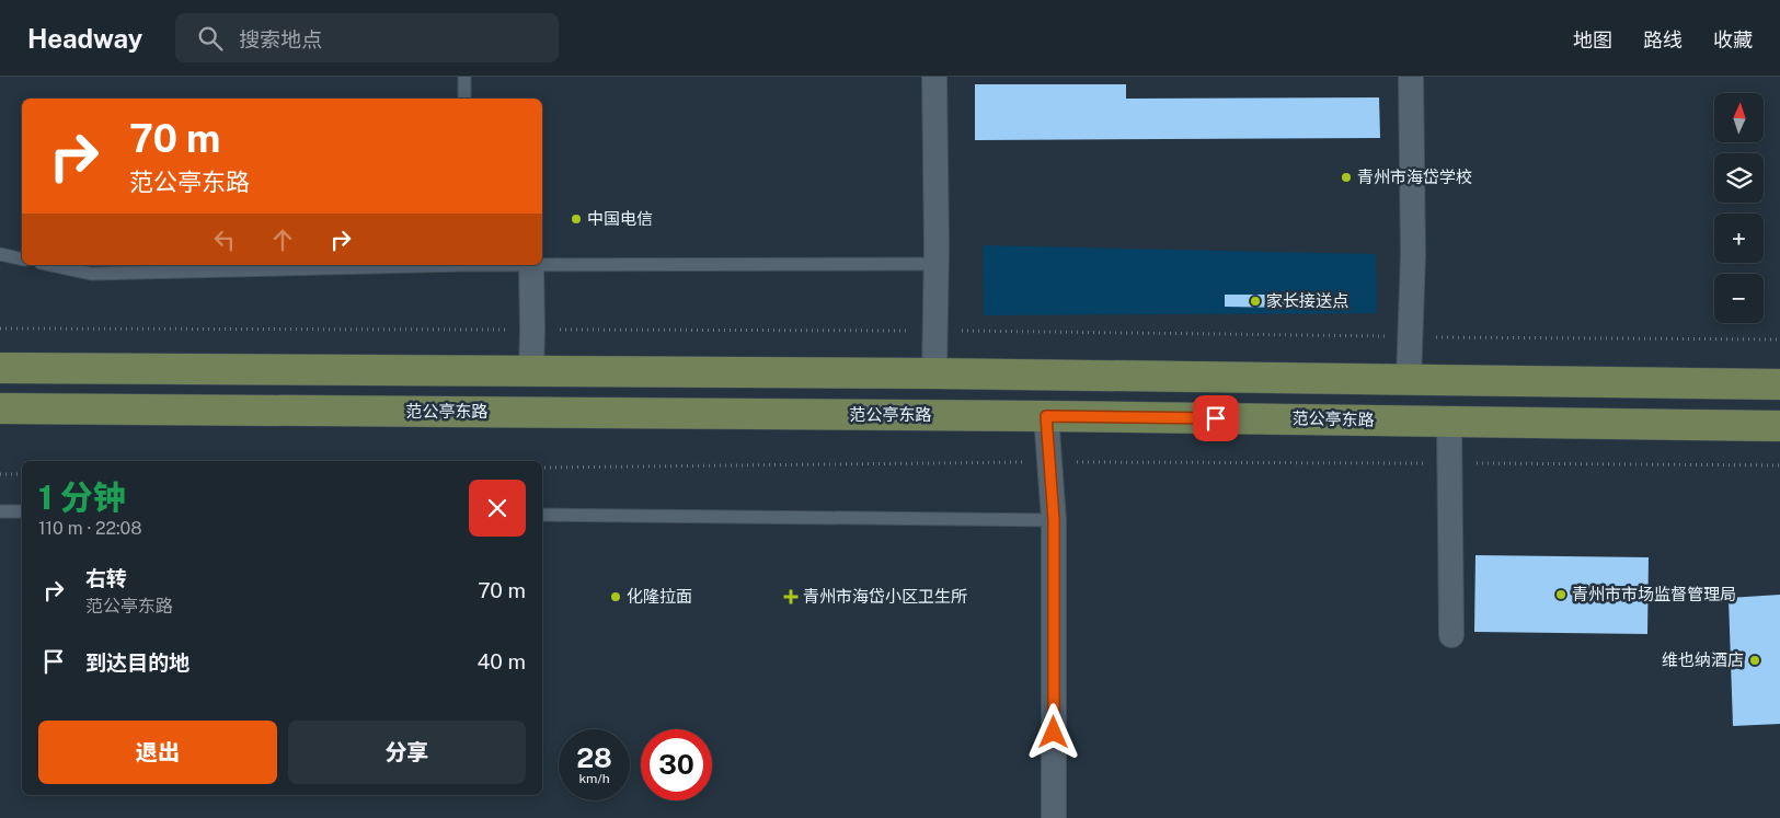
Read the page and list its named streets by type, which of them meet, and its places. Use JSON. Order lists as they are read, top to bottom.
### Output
{
  "streets": {
    "main road": ["范公亭东路"]
  },
  "places": {
    "other": [
      "青州市海岱学校",
      "中国电信",
      "家长接送点",
      "青州市市场监督管理局",
      "化隆拉面",
      "维也纳酒店"
    ],
    "health": ["青州市海岱小区卫生所"]
  },
  "north": "top",
  "page": {
    "header": "Headway",
    "search": "搜索地点",
    "nav": ["地图", "路线", "收藏"],
    "map_buttons": ["+", "−"],
    "turn": ["70 m", "范公亭东路"],
    "heading": ["1 分钟", "110 m · 22:08"],
    "list": [
      {
        "name": "右转",
        "note": "范公亭东路",
        "value": "70 m"
      },
      {
        "name": "到达目的地",
        "value": "40 m"
      }
    ],
    "buttons": ["退出", "分享"],
    "speed": "28 km/h",
    "limit": "30"
  }
}
